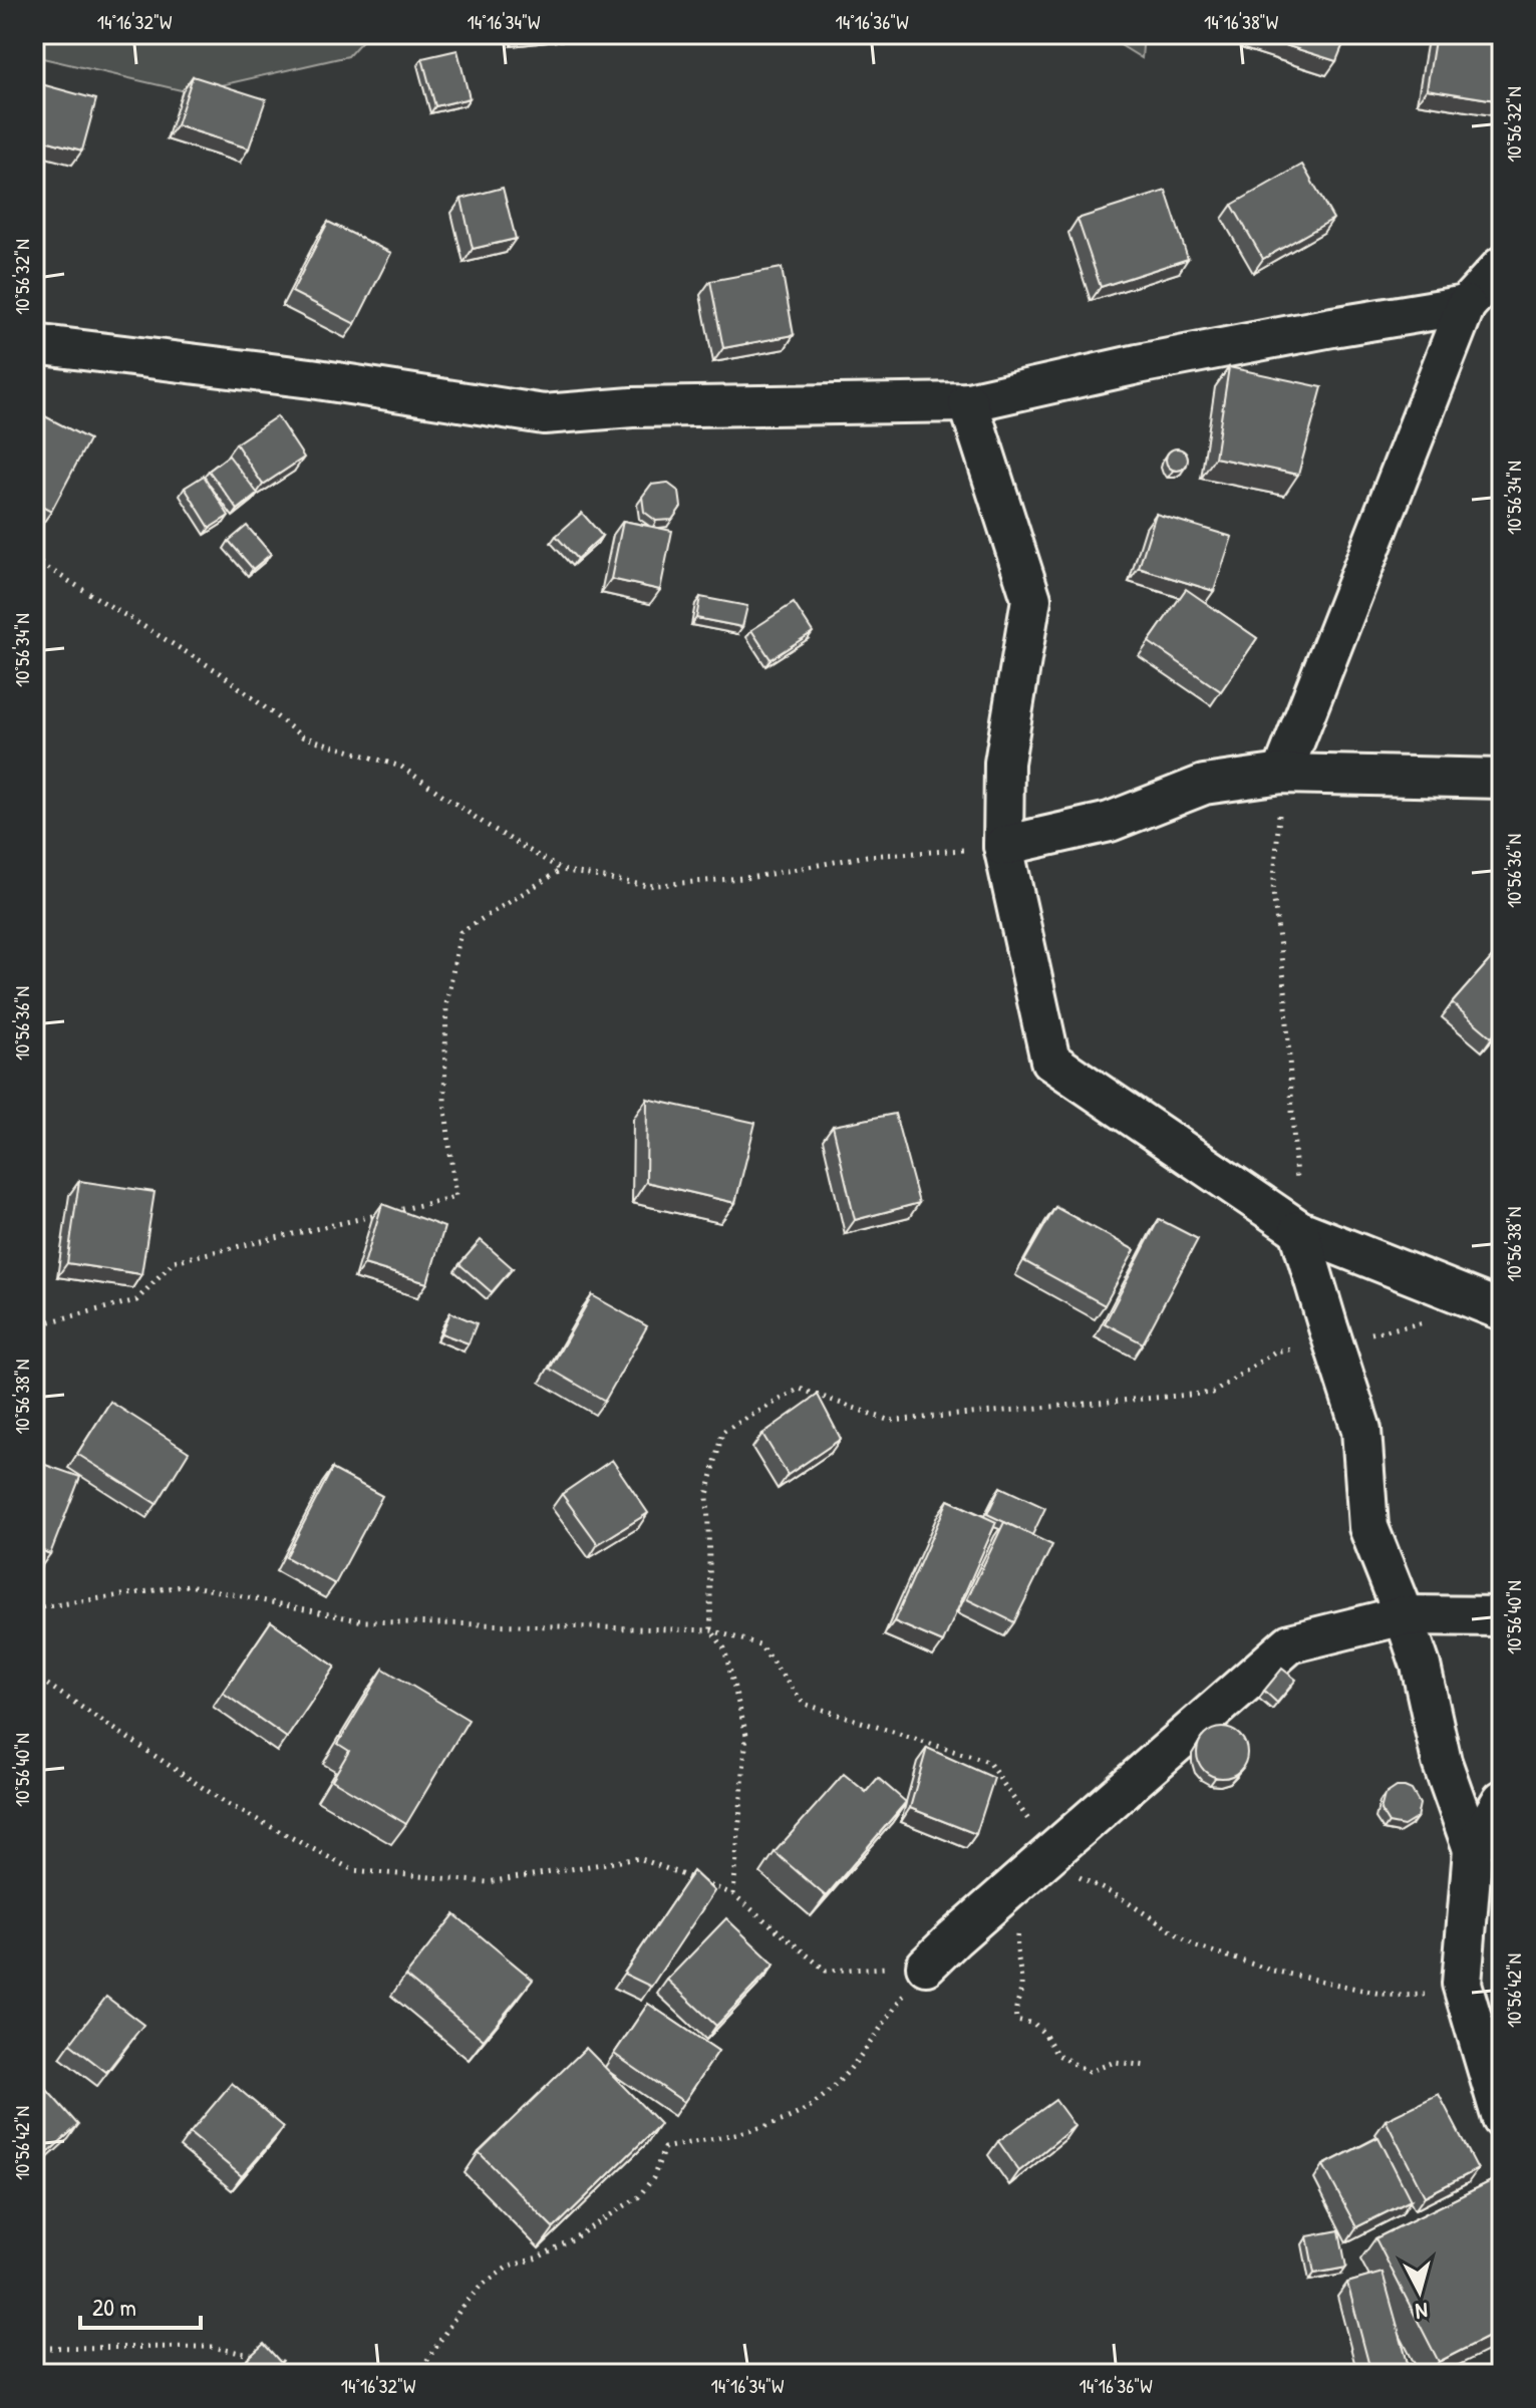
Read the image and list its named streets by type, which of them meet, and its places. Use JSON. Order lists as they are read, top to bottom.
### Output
{
  "scale_bar": "20 m",
  "north": "bottom",
  "coordinates": [
    "14°16'32\"W",
    "14°16'34\"W",
    "14°16'36\"W",
    "14°16'38\"W",
    "10°56'32\"N",
    "10°56'34\"N",
    "10°56'36\"N",
    "10°56'38\"N",
    "10°56'40\"N",
    "10°56'42\"N"
  ]
}
